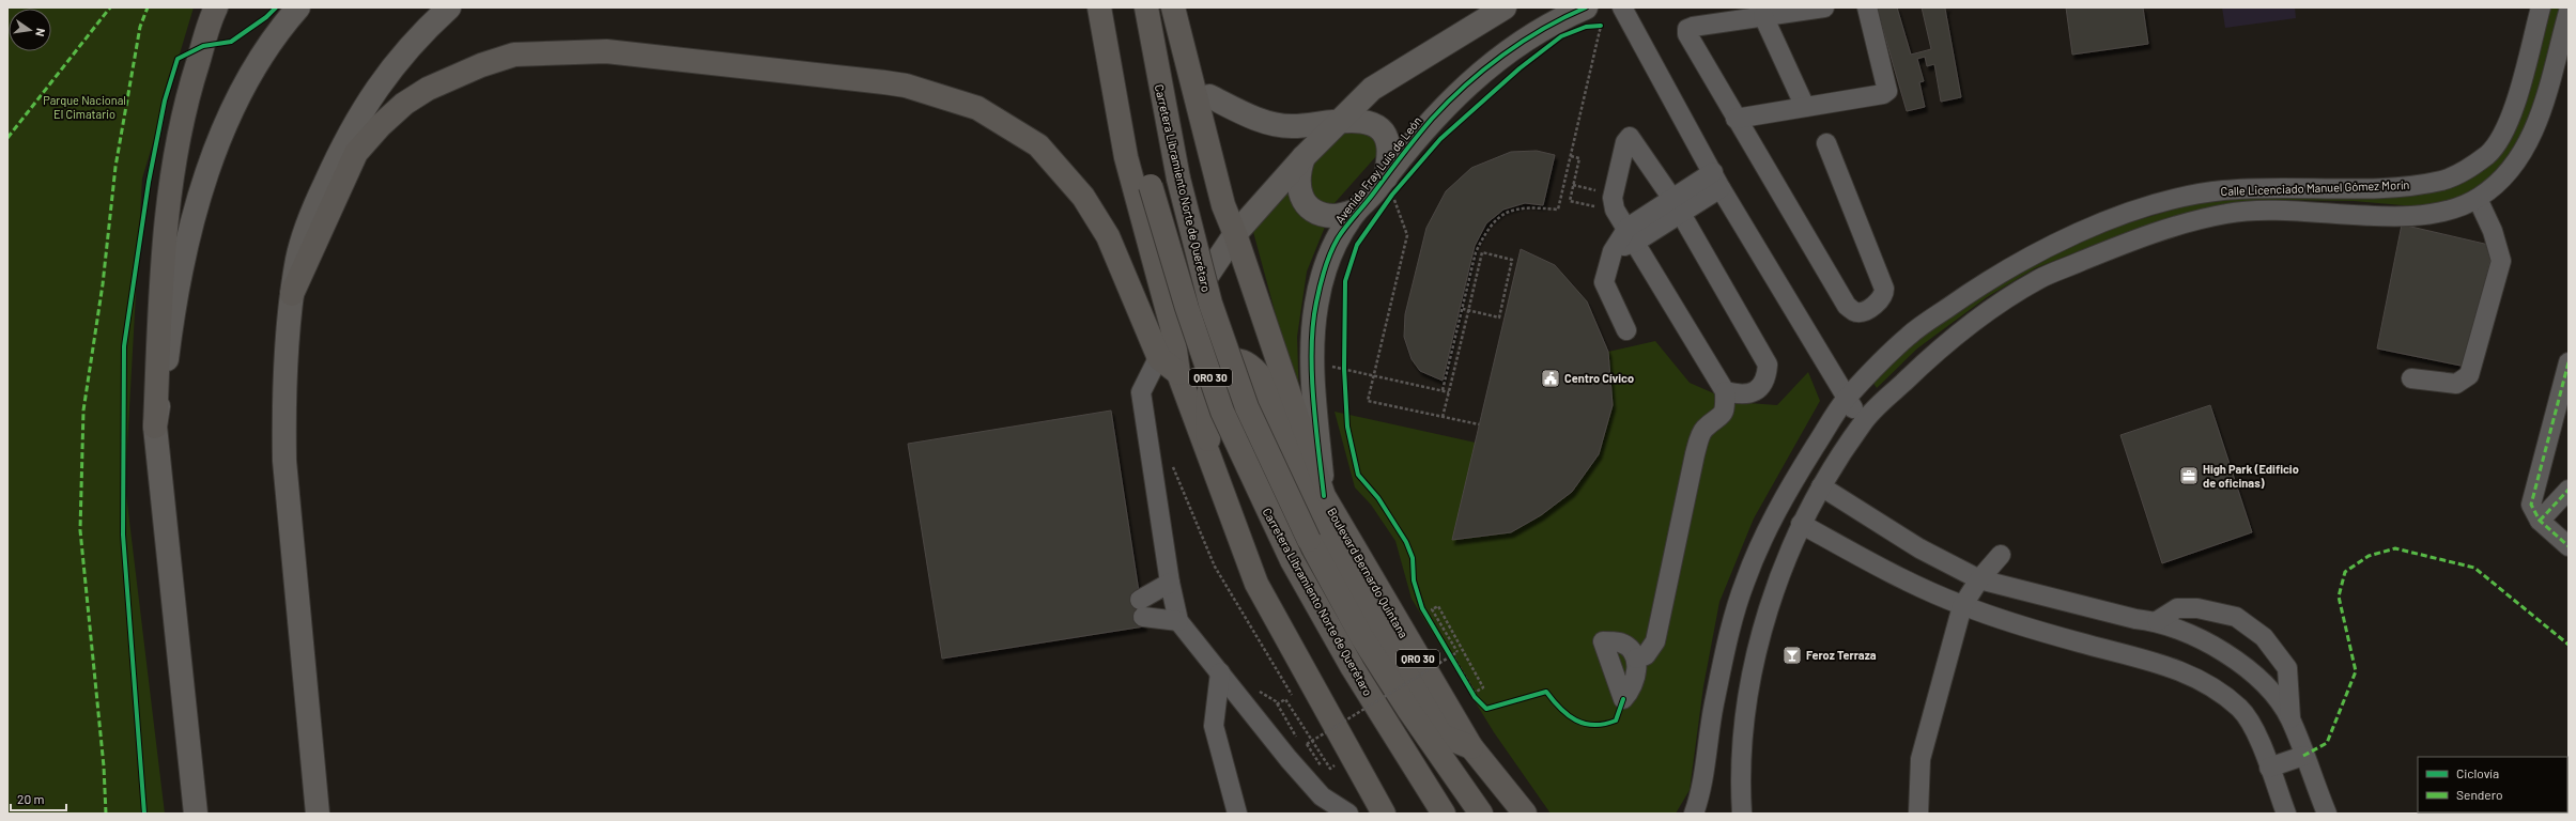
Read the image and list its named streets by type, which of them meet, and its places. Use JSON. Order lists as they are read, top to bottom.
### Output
{
  "streets": {
    "highway": ["Carretera Libramiento Norte de Querétaro", "QRO 30", "Boulevard Bernardo Quintana"],
    "main road": ["Avenida Fray Luis de León"],
    "street": ["Calle Licenciado Manuel Gómez Morín"]
  },
  "crossings": [
    ["Avenida Fray Luis de León", "Boulevard Bernardo Quintana"]
  ],
  "parks": ["Parque Nacional El Cimatario"],
  "places": {
    "public building": ["Centro Cívico"],
    "office": ["High Park (Edificio de oficinas)"],
    "bar": ["Feroz Terraza"]
  },
  "legend": ["Ciclovía", "Sendero"],
  "scale_bar": "20 m",
  "north": "right"
}
